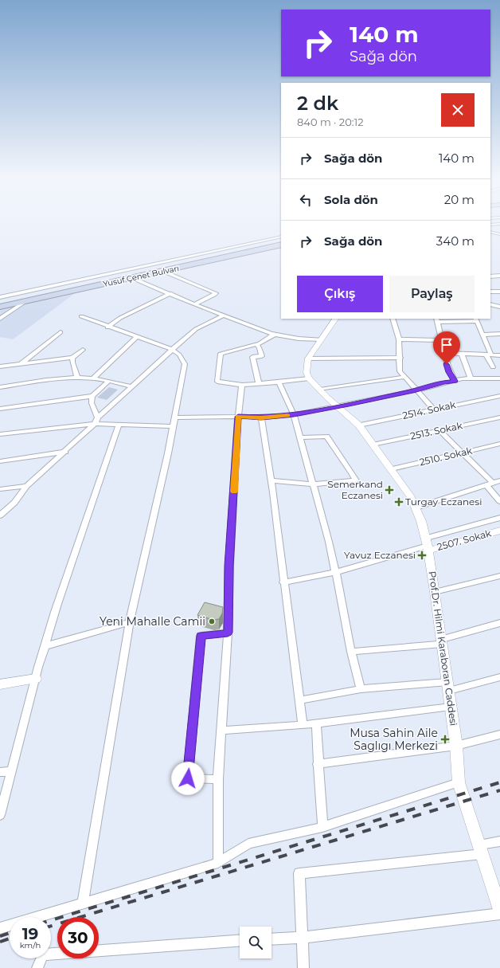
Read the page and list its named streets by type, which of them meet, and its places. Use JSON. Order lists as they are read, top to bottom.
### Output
{
  "streets": {
    "highway": ["Yusuf Çenet Bulvarı"],
    "street": [
      "2514. Sokak",
      "2513. Sokak",
      "2510. Sokak",
      "2507. Sokak",
      "Prof.Dr. Hilmi Karaboran Caddesi"
    ]
  },
  "crossings": [
    ["2514. Sokak", "Prof.Dr. Hilmi Karaboran Caddesi"],
    ["2513. Sokak", "Prof.Dr. Hilmi Karaboran Caddesi"],
    ["2510. Sokak", "Prof.Dr. Hilmi Karaboran Caddesi"],
    ["2507. Sokak", "Prof.Dr. Hilmi Karaboran Caddesi"]
  ],
  "places": {
    "health": [
      "Semerkand Eczanesi",
      "Turgay Eczanesi",
      "Yavuz Eczanesi",
      "Musa Sahin Aile Saglıgı Merkezi"
    ],
    "other": ["Yeni Mahalle Camii"]
  },
  "page": {
    "turn": ["140 m", "Sağa dön"],
    "heading": ["2 dk", "840 m · 20:12"],
    "list": [
      {
        "name": "Sağa dön",
        "value": "140 m"
      },
      {
        "name": "Sola dön",
        "value": "20 m"
      },
      {
        "name": "Sağa dön",
        "value": "340 m"
      }
    ],
    "buttons": ["Çıkış", "Paylaş"],
    "speed": "19 km/h",
    "limit": "30"
  }
}
